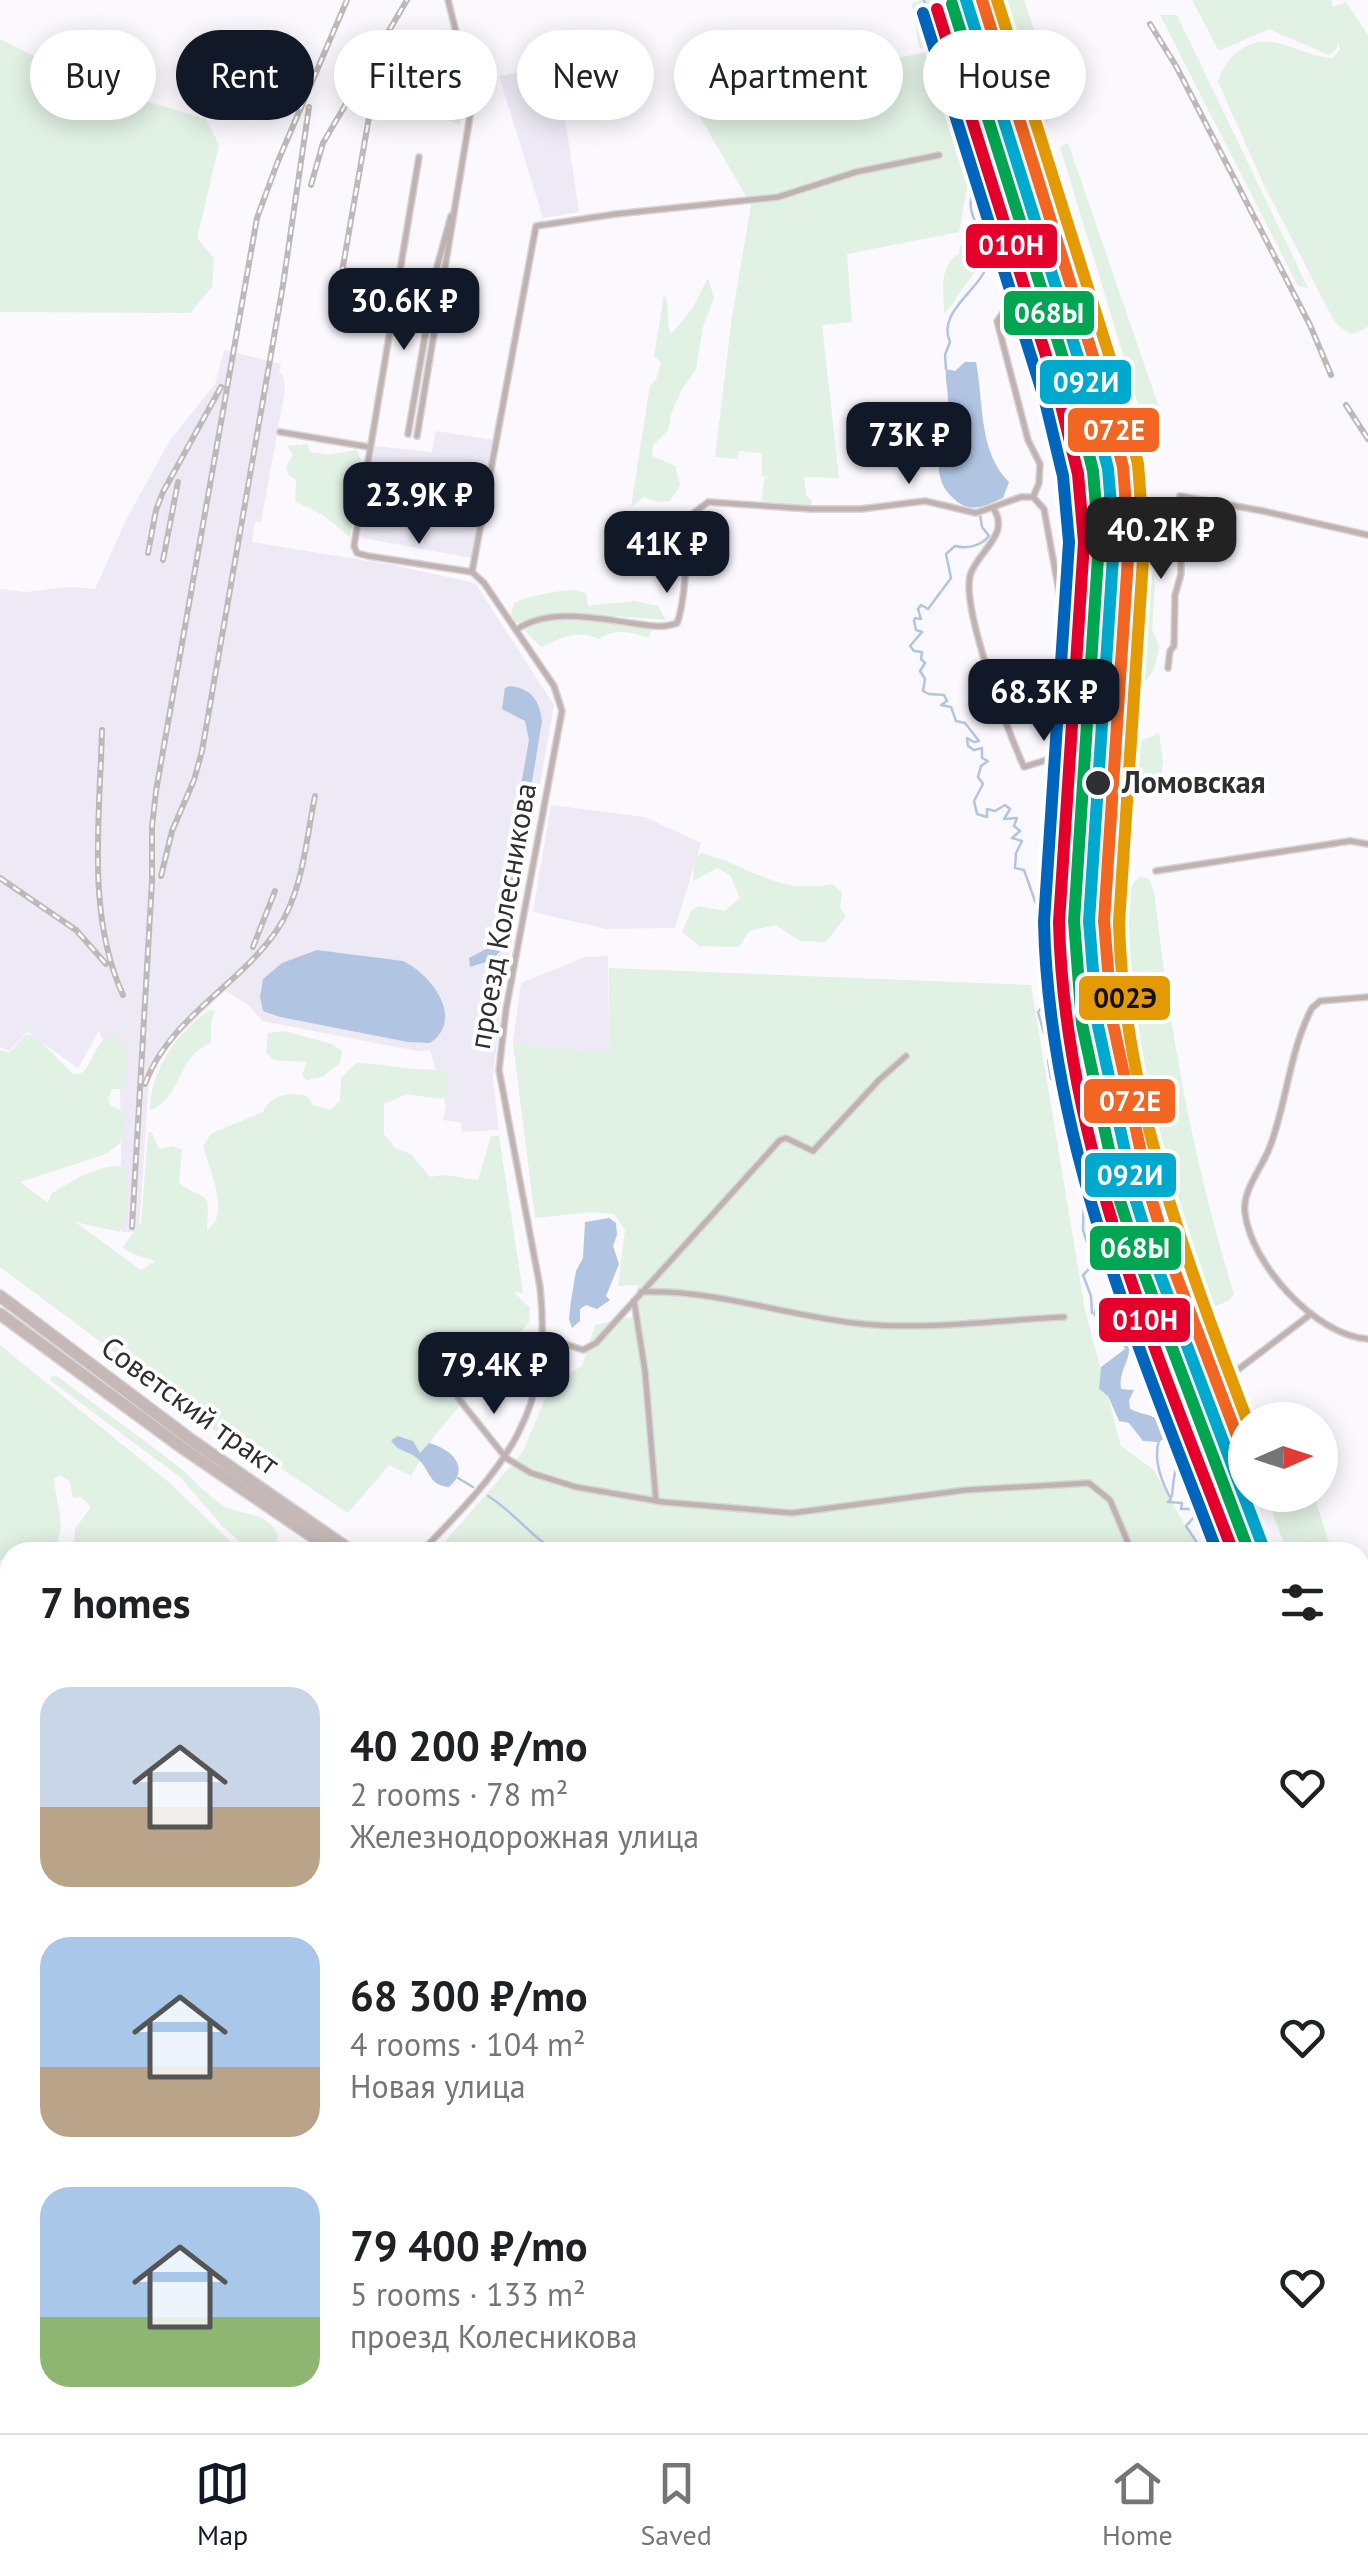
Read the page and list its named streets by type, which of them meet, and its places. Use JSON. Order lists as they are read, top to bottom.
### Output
{
  "streets": {
    "highway": ["Советский тракт"],
    "street": ["проезд Колесникова"]
  },
  "places": ["Ломовская"],
  "lines": [
    "transit line 092И",
    "transit line 072Е",
    "transit line 002Э",
    "transit line 068Ы",
    "transit line 010Н"
  ],
  "north": "right",
  "page": {
    "chip": [
      "Buy",
      "Rent",
      "Filters",
      "New",
      "Apartment",
      "House"
    ],
    "price": [
      "30.6K ₽",
      "73K ₽",
      "23.9K ₽",
      "40.2K ₽",
      "41K ₽",
      "68.3K ₽",
      "79.4K ₽"
    ],
    "heading": "7 homes",
    "list": [
      {
        "name": "40 200 ₽/mo",
        "note": "2 rooms · 78 m² · Железнодорожная улица"
      },
      {
        "name": "68 300 ₽/mo",
        "note": "4 rooms · 104 m² · Новая улица"
      },
      {
        "name": "79 400 ₽/mo",
        "note": "5 rooms · 133 m² · проезд Колесникова"
      }
    ],
    "tabs": ["Map", "Saved", "Home"]
  }
}
